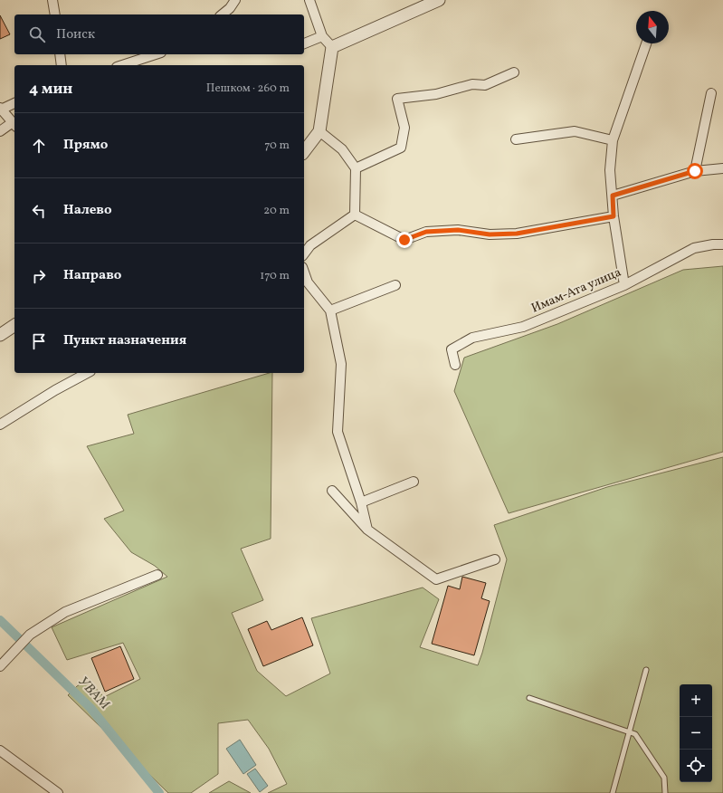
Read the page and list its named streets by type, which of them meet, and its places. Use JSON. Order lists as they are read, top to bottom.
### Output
{
  "streets": {
    "street": ["Имам-Ата улица"]
  },
  "water": ["УВАМ"],
  "north": "top",
  "page": {
    "search": "Поиск",
    "heading": ["4 мин", "Пешком · 260 m"],
    "list": [
      ["Прямо", "70 m"],
      ["Налево", "20 m"],
      ["Направо", "170 m"],
      "Пункт назначения"
    ],
    "map_buttons": ["+", "−"]
  }
}
